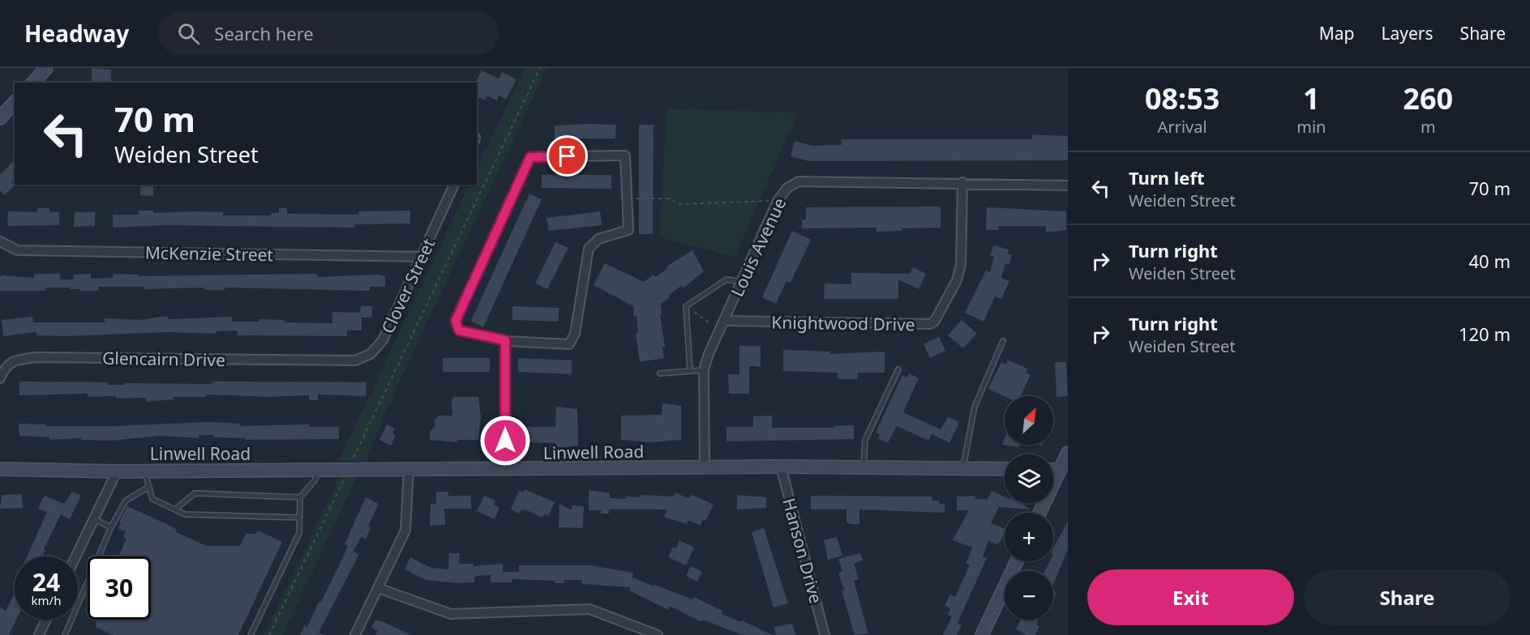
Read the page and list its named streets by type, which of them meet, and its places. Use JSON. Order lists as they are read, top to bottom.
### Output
{
  "streets": {
    "main road": ["Linwell Road"],
    "street": [
      "Louis Avenue",
      "McKenzie Street",
      "Clover Street",
      "Knightwood Drive",
      "Glencairn Drive",
      "Hanson Drive"
    ]
  },
  "crossings": [
    ["Louis Avenue", "Knightwood Drive"],
    ["Louis Avenue", "Linwell Road"],
    ["McKenzie Street", "Clover Street"],
    ["Clover Street", "Glencairn Drive"],
    ["Linwell Road", "Hanson Drive"]
  ],
  "north": "top right",
  "page": {
    "header": "Headway",
    "search": "Search here",
    "nav": ["Map", "Layers", "Share"],
    "eta": [
      "08:53",
      "Arrival",
      "1",
      "min",
      "260",
      "m"
    ],
    "turn": ["70 m", "Weiden Street"],
    "list": [
      {
        "name": "Turn left",
        "note": "Weiden Street",
        "value": "70 m"
      },
      {
        "name": "Turn right",
        "note": "Weiden Street",
        "value": "40 m"
      },
      {
        "name": "Turn right",
        "note": "Weiden Street",
        "value": "120 m"
      }
    ],
    "map_buttons": ["+", "−"],
    "speed": "24 km/h",
    "limit": "30",
    "buttons": ["Exit", "Share"]
  }
}
